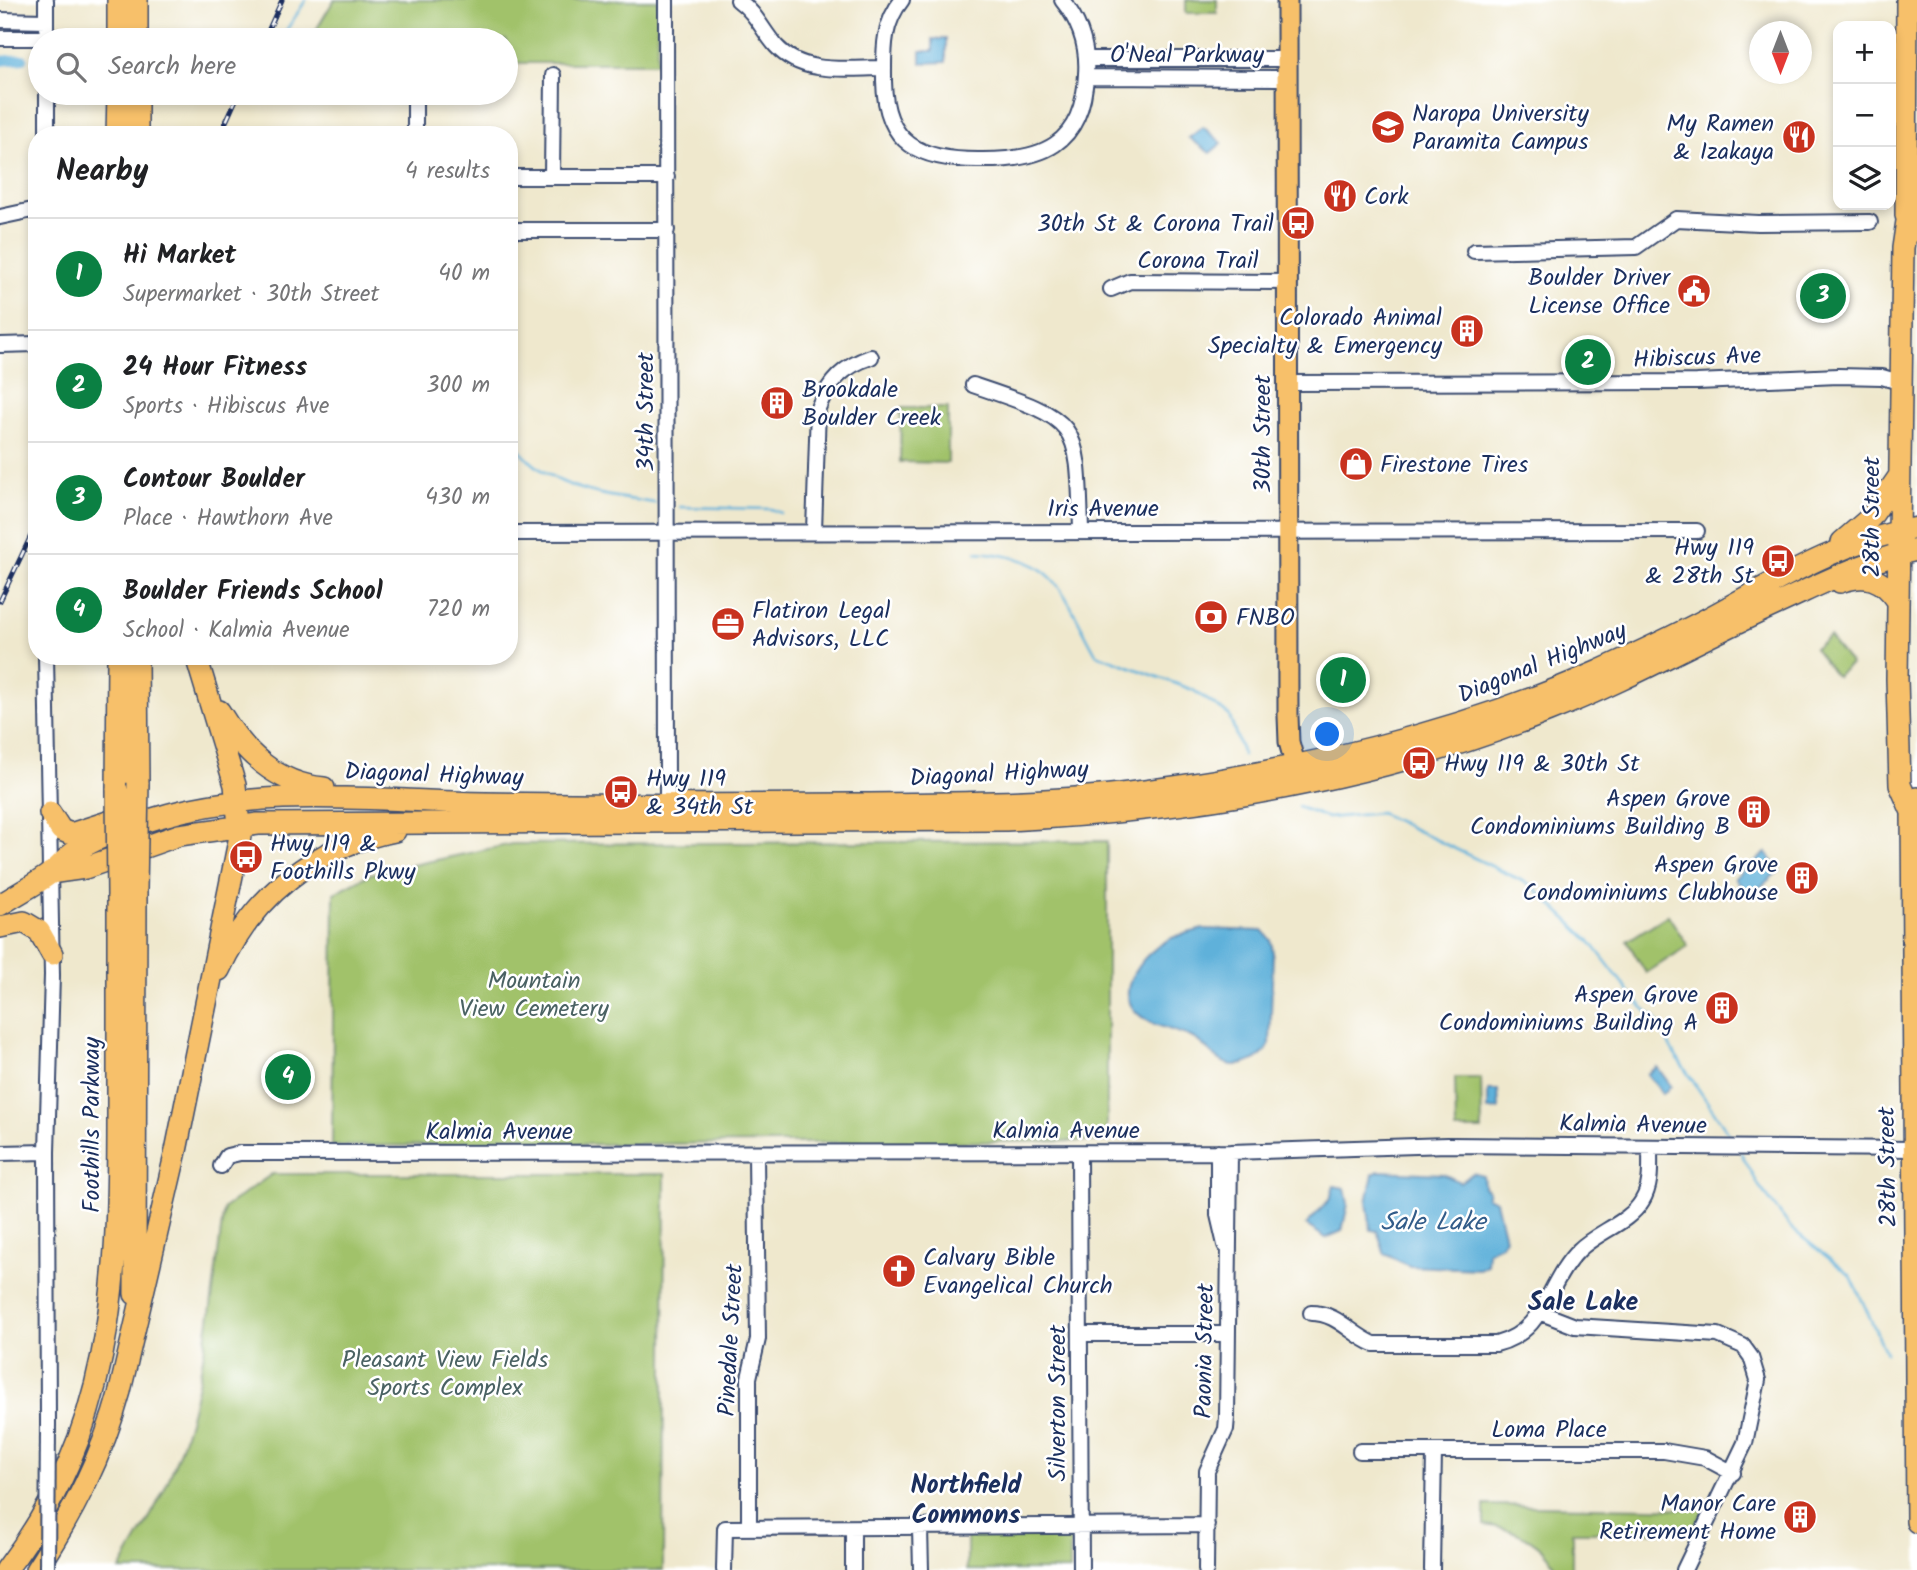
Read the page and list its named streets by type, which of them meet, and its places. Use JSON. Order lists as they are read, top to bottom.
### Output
{
  "streets": {
    "highway": ["28th Street", "Diagonal Highway", "Foothills Parkway"],
    "main road": ["30th Street"],
    "street": [
      "O'Neal Parkway",
      "Corona Trail",
      "Hibiscus Ave",
      "34th Street",
      "Iris Avenue",
      "Kalmia Avenue",
      "Pinedale Street",
      "Paonia Street",
      "Silverton Street",
      "Loma Place"
    ]
  },
  "crossings": [
    ["O'Neal Parkway", "30th Street"],
    ["Corona Trail", "30th Street"],
    ["Hibiscus Ave", "30th Street"],
    ["Hibiscus Ave", "28th Street"],
    ["34th Street", "Iris Avenue"],
    ["34th Street", "Diagonal Highway"],
    ["30th Street", "Iris Avenue"],
    ["30th Street", "Diagonal Highway"],
    ["28th Street", "Diagonal Highway"],
    ["28th Street", "Kalmia Avenue"],
    ["Kalmia Avenue", "Pinedale Street"],
    ["Kalmia Avenue", "Paonia Street"],
    ["Kalmia Avenue", "Silverton Street"]
  ],
  "districts": ["Sale Lake", "Northfield Commons"],
  "water": ["Sale Lake"],
  "parks": ["Mountain View Cemetery", "Pleasant View Fields Sports Complex"],
  "places": {
    "school or university": ["Naropa University Paramita Campus"],
    "restaurant": ["My Ramen & Izakaya", "Cork"],
    "bus stop": [
      "30th St & Corona Trail",
      "Hwy 119 & 28th St",
      "Hwy 119 & 30th St",
      "Hwy 119 & 34th St",
      "Hwy 119 & Foothills Pkwy"
    ],
    "public building": ["Boulder Driver License Office"],
    "building": [
      "Colorado Animal Specialty & Emergency",
      "Brookdale Boulder Creek",
      "Aspen Grove Condominiums Building B",
      "Aspen Grove Condominiums Clubhouse",
      "Aspen Grove Condominiums Building A",
      "Manor Care Retirement Home"
    ],
    "shop": ["Firestone Tires"],
    "bank": ["FNBO"],
    "office": ["Flatiron Legal Advisors, LLC"],
    "church": ["Calvary Bible Evangelical Church"]
  },
  "north": "bottom",
  "page": {
    "map_buttons": ["+", "−"],
    "search": "Search here",
    "heading": ["Nearby", "4 results"],
    "list": [
      {
        "mark": "1",
        "name": "Hi Market",
        "note": "Supermarket · 30th Street",
        "value": "40 m"
      },
      {
        "mark": "2",
        "name": "24 Hour Fitness",
        "note": "Sports · Hibiscus Ave",
        "value": "300 m"
      },
      {
        "mark": "3",
        "name": "Contour Boulder",
        "note": "Place · Hawthorn Ave",
        "value": "430 m"
      },
      {
        "mark": "4",
        "name": "Boulder Friends School",
        "note": "School · Kalmia Avenue",
        "value": "720 m"
      }
    ],
    "pins": [
      "3",
      "2",
      "1",
      "4"
    ]
  }
}
